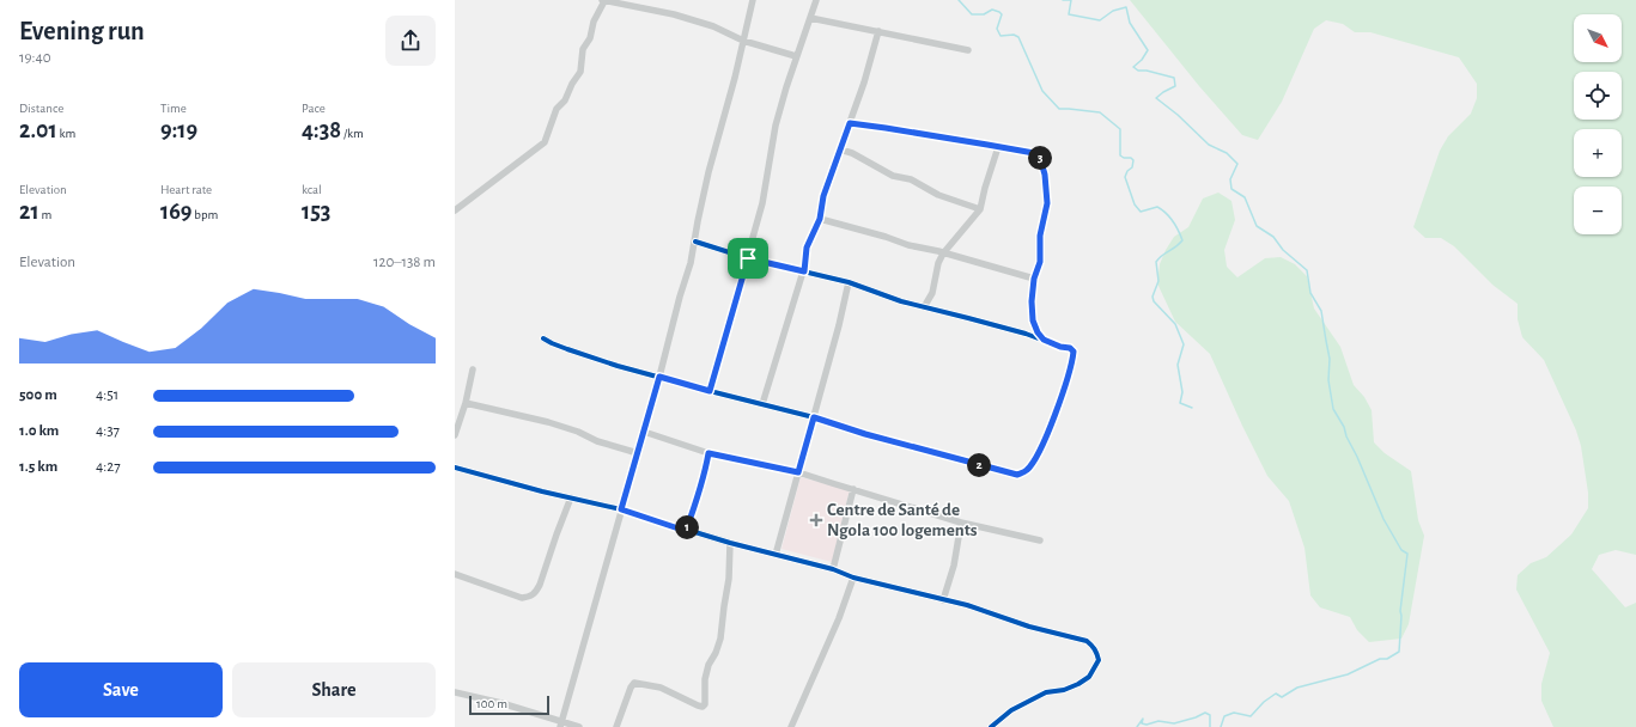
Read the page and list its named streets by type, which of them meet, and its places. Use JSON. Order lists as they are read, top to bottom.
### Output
{
  "places": {
    "health": ["Centre de Santé de Ngola 100 logements"]
  },
  "scale_bar": "100 m",
  "north": "bottom right",
  "page": {
    "heading": ["Evening run", "19:40"],
    "map_buttons": ["+", "−"],
    "stats": [
      ["Distance", "2.01 km"],
      ["Time", "9:19"],
      ["Pace", "4:38 /km"],
      ["Elevation", "21 m"],
      ["Heart rate", "169 bpm"],
      ["kcal", "153"]
    ],
    "pins": ["3", "2", "1"],
    "chart": ["Elevation", "120–138 m"],
    "list": [
      {
        "name": "500 m",
        "note": "4:51"
      },
      {
        "name": "1.0 km",
        "note": "4:37"
      },
      {
        "name": "1.5 km",
        "note": "4:27"
      }
    ],
    "buttons": ["Save", "Share"],
    "scale": "100 m"
  }
}
